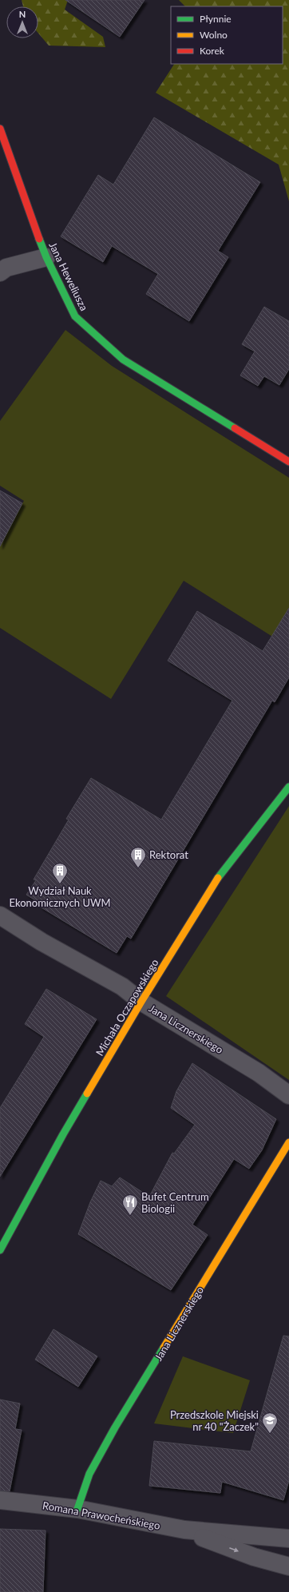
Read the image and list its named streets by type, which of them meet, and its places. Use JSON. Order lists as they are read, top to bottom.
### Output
{
  "streets": {
    "street": [
      "Jana Heweliusza",
      "Michała Oczapowskiego",
      "Jana Licznerskiego",
      "Romana Prawocheńskiego"
    ]
  },
  "crossings": [
    ["Michała Oczapowskiego", "Jana Licznerskiego"],
    ["Jana Licznerskiego", "Romana Prawocheńskiego"]
  ],
  "places": {
    "building": ["Rektorat", "Wydział Nauk Ekonomicznych UWM"],
    "restaurant": ["Bufet Centrum Biologii"],
    "school or university": ["Przedszkole Miejski nr 40 \"Żaczek\""]
  },
  "legend": ["Płynnie", "Wolno", "Korek"],
  "north": "top"
}
